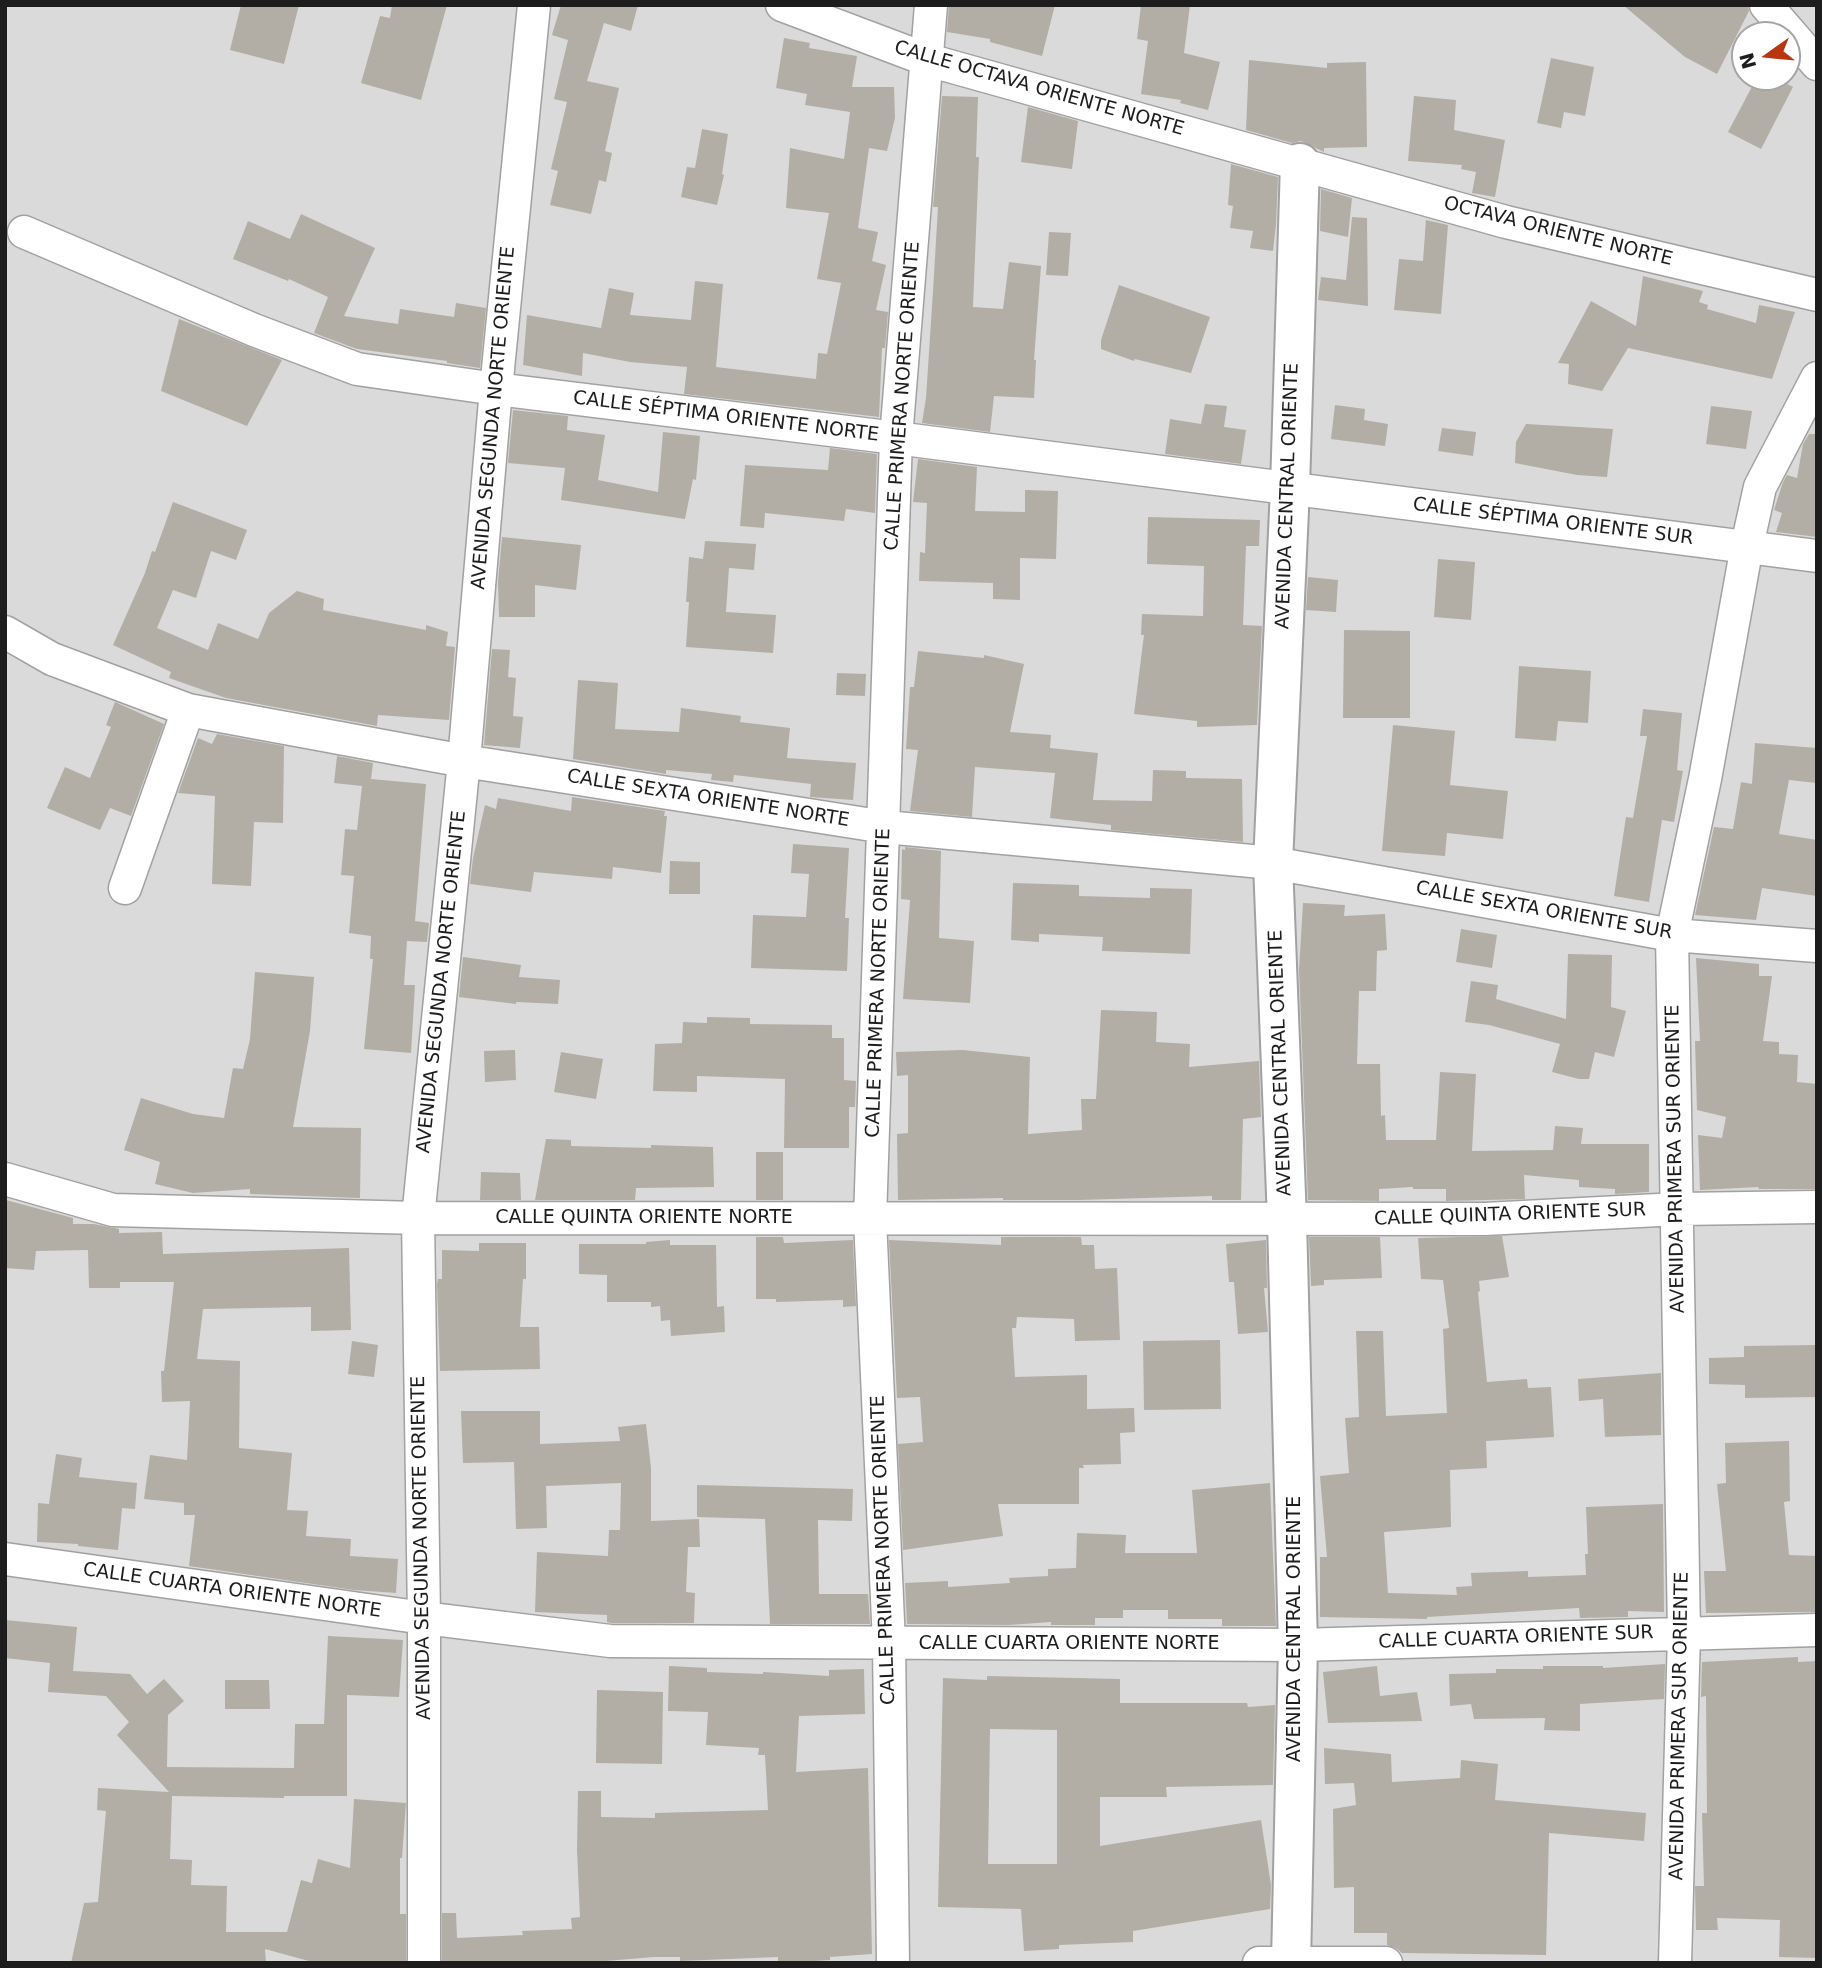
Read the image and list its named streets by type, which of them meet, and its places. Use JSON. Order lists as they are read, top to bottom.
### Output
{
  "streets": {
    "street": [
      "CALLE OCTAVA ORIENTE NORTE",
      "OCTAVA ORIENTE NORTE",
      "CALLE PRIMERA NORTE ORIENTE",
      "CALLE SÉPTIMA ORIENTE NORTE",
      "AVENIDA SEGUNDA NORTE ORIENTE",
      "AVENIDA CENTRAL ORIENTE",
      "CALLE SÉPTIMA ORIENTE SUR",
      "CALLE SEXTA ORIENTE NORTE",
      "CALLE SEXTA ORIENTE SUR",
      "AVENIDA PRIMERA SUR ORIENTE",
      "CALLE QUINTA ORIENTE SUR",
      "CALLE QUINTA ORIENTE NORTE",
      "CALLE CUARTA ORIENTE NORTE",
      "CALLE CUARTA ORIENTE SUR"
    ]
  },
  "crossings": [
    ["CALLE OCTAVA ORIENTE NORTE", "OCTAVA ORIENTE NORTE"],
    ["CALLE OCTAVA ORIENTE NORTE", "CALLE PRIMERA NORTE ORIENTE"],
    ["CALLE OCTAVA ORIENTE NORTE", "AVENIDA CENTRAL ORIENTE"],
    ["OCTAVA ORIENTE NORTE", "AVENIDA CENTRAL ORIENTE"],
    ["CALLE PRIMERA NORTE ORIENTE", "CALLE SÉPTIMA ORIENTE NORTE"],
    ["CALLE PRIMERA NORTE ORIENTE", "CALLE SEXTA ORIENTE NORTE"],
    ["CALLE PRIMERA NORTE ORIENTE", "CALLE QUINTA ORIENTE NORTE"],
    ["CALLE PRIMERA NORTE ORIENTE", "CALLE CUARTA ORIENTE NORTE"],
    ["CALLE SÉPTIMA ORIENTE NORTE", "AVENIDA SEGUNDA NORTE ORIENTE"],
    ["CALLE SÉPTIMA ORIENTE NORTE", "AVENIDA CENTRAL ORIENTE"],
    ["CALLE SÉPTIMA ORIENTE NORTE", "CALLE SÉPTIMA ORIENTE SUR"],
    ["AVENIDA SEGUNDA NORTE ORIENTE", "CALLE SEXTA ORIENTE NORTE"],
    ["AVENIDA SEGUNDA NORTE ORIENTE", "CALLE QUINTA ORIENTE NORTE"],
    ["AVENIDA SEGUNDA NORTE ORIENTE", "CALLE CUARTA ORIENTE NORTE"],
    ["AVENIDA CENTRAL ORIENTE", "CALLE SÉPTIMA ORIENTE SUR"],
    ["AVENIDA CENTRAL ORIENTE", "CALLE SEXTA ORIENTE NORTE"],
    ["AVENIDA CENTRAL ORIENTE", "CALLE SEXTA ORIENTE SUR"],
    ["AVENIDA CENTRAL ORIENTE", "CALLE QUINTA ORIENTE SUR"],
    ["AVENIDA CENTRAL ORIENTE", "CALLE QUINTA ORIENTE NORTE"],
    ["AVENIDA CENTRAL ORIENTE", "CALLE CUARTA ORIENTE NORTE"],
    ["AVENIDA CENTRAL ORIENTE", "CALLE CUARTA ORIENTE SUR"],
    ["CALLE SÉPTIMA ORIENTE SUR", "AVENIDA PRIMERA SUR ORIENTE"],
    ["CALLE SEXTA ORIENTE NORTE", "CALLE SEXTA ORIENTE SUR"],
    ["CALLE SEXTA ORIENTE SUR", "AVENIDA PRIMERA SUR ORIENTE"],
    ["AVENIDA PRIMERA SUR ORIENTE", "CALLE QUINTA ORIENTE SUR"],
    ["AVENIDA PRIMERA SUR ORIENTE", "CALLE CUARTA ORIENTE SUR"],
    ["CALLE QUINTA ORIENTE SUR", "CALLE QUINTA ORIENTE NORTE"],
    ["CALLE CUARTA ORIENTE NORTE", "CALLE CUARTA ORIENTE SUR"]
  ],
  "north": "left"
}
